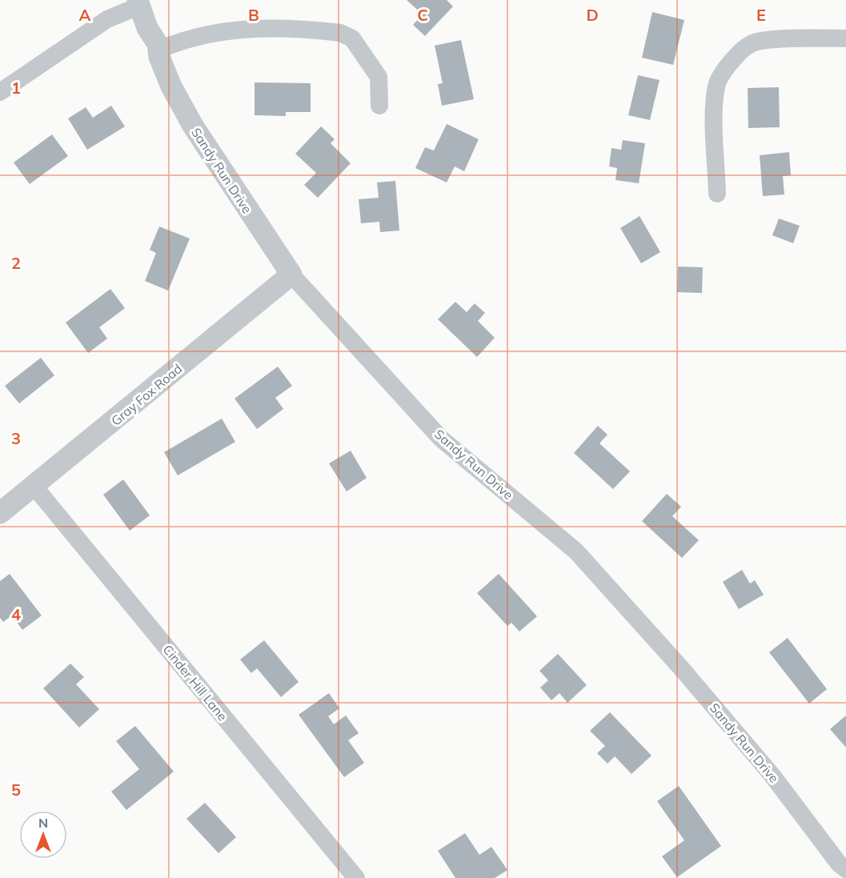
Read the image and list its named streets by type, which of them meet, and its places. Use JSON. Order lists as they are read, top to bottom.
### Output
{
  "streets": {
    "street": ["Sandy Run Drive", "Gray Fox Road", "Cinder Hill Lane"]
  },
  "crossings": [
    ["Sandy Run Drive", "Gray Fox Road"],
    ["Gray Fox Road", "Cinder Hill Lane"]
  ],
  "north": "top",
  "grid": {
    "columns": [
      "A",
      "B",
      "C",
      "D",
      "E"
    ],
    "rows": [
      "1",
      "2",
      "3",
      "4",
      "5"
    ]
  }
}
